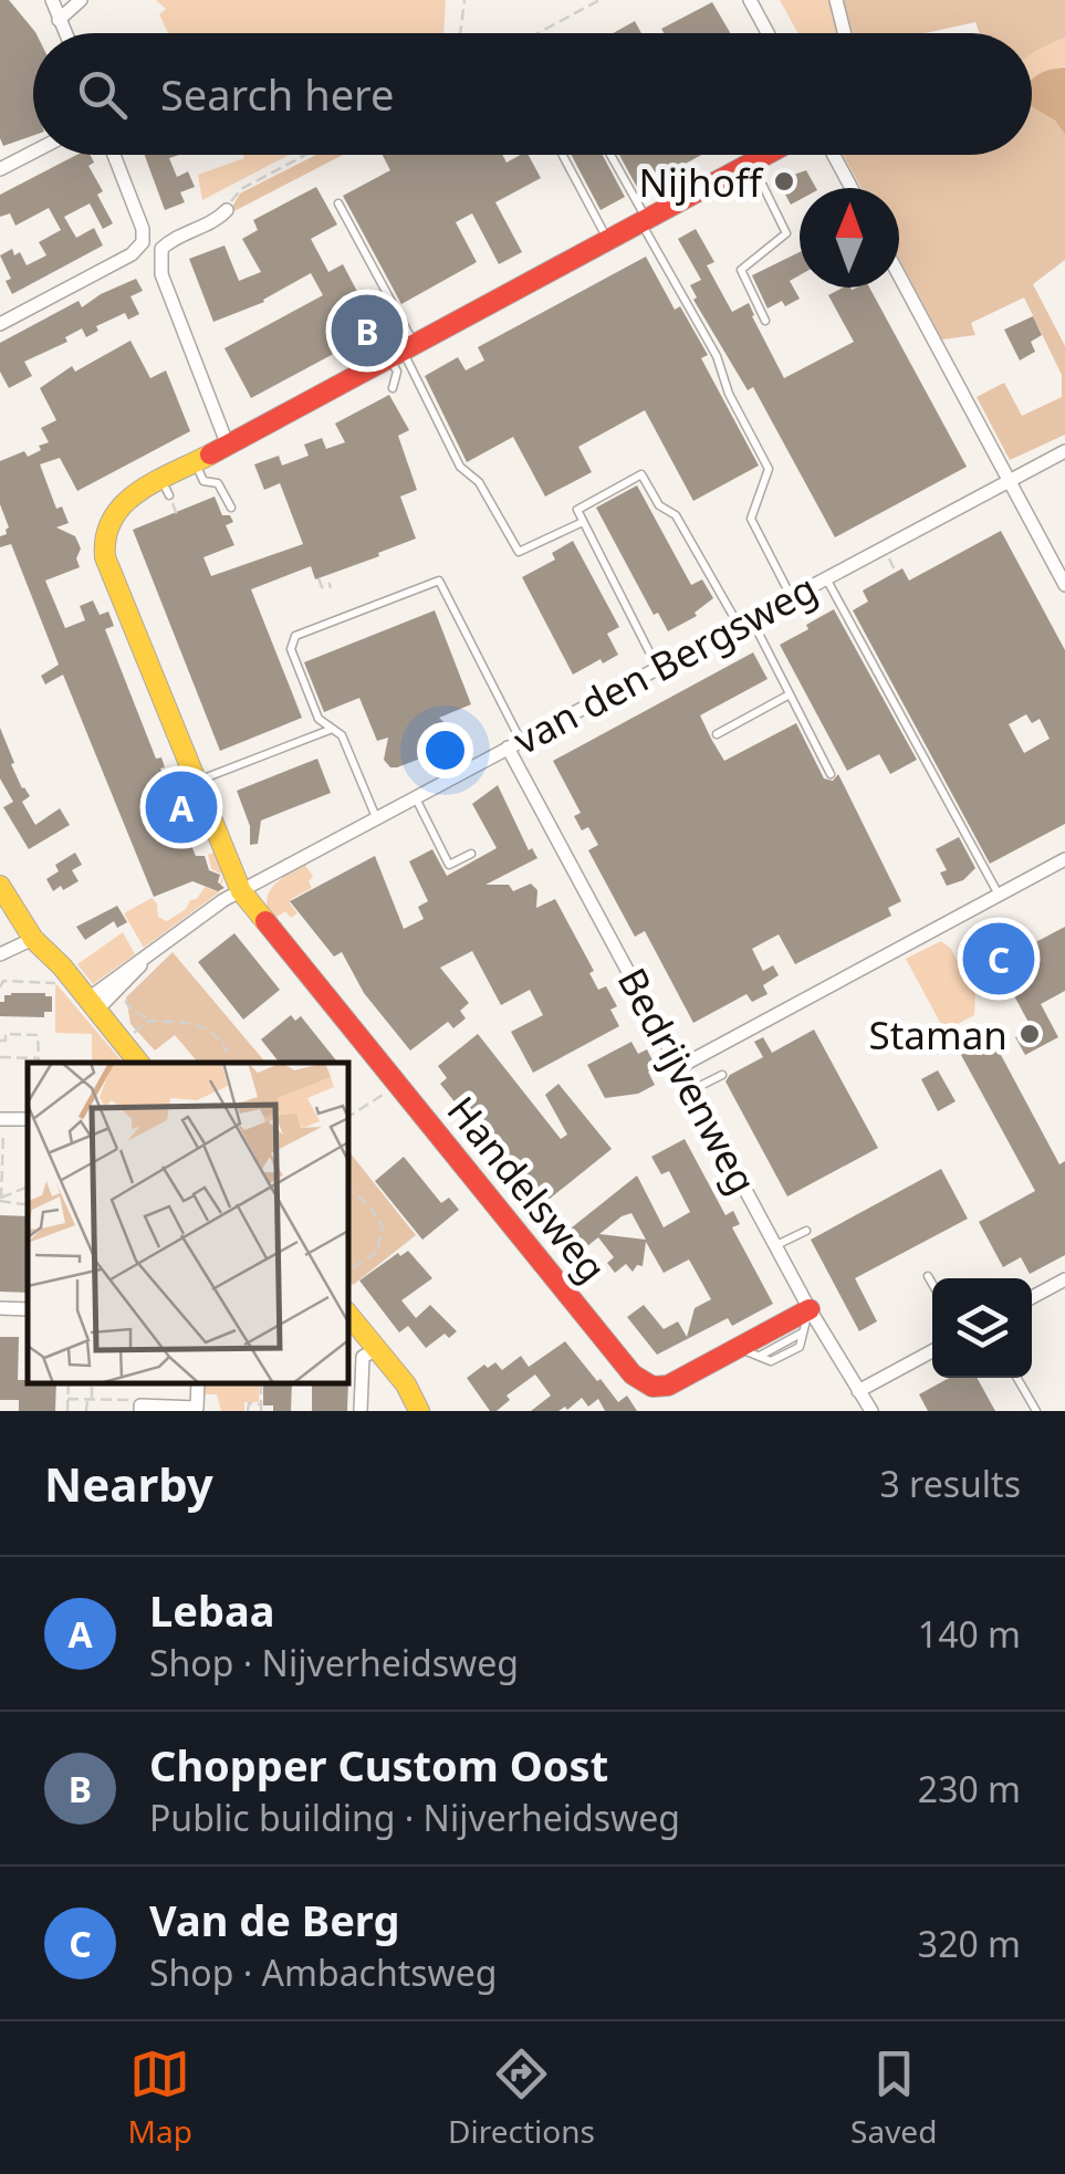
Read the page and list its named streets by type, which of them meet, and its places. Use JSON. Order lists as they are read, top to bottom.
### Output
{
  "streets": {
    "street": ["van den Bergsweg", "Bedrijvenweg", "Handelsweg"]
  },
  "crossings": [
    ["van den Bergsweg", "Bedrijvenweg"],
    ["van den Bergsweg", "Handelsweg"],
    ["Bedrijvenweg", "Handelsweg"]
  ],
  "places": ["Nijhoff", "Staman"],
  "north": "top",
  "page": {
    "search": "Search here",
    "pins": ["B", "A", "C"],
    "heading": ["Nearby", "3 results"],
    "list": [
      {
        "mark": "A",
        "name": "Lebaa",
        "note": "Shop · Nijverheidsweg",
        "value": "140 m"
      },
      {
        "mark": "B",
        "name": "Chopper Custom Oost",
        "note": "Public building · Nijverheidsweg",
        "value": "230 m"
      },
      {
        "mark": "C",
        "name": "Van de Berg",
        "note": "Shop · Ambachtsweg",
        "value": "320 m"
      }
    ],
    "nav": ["Map", "Directions", "Saved"]
  }
}
